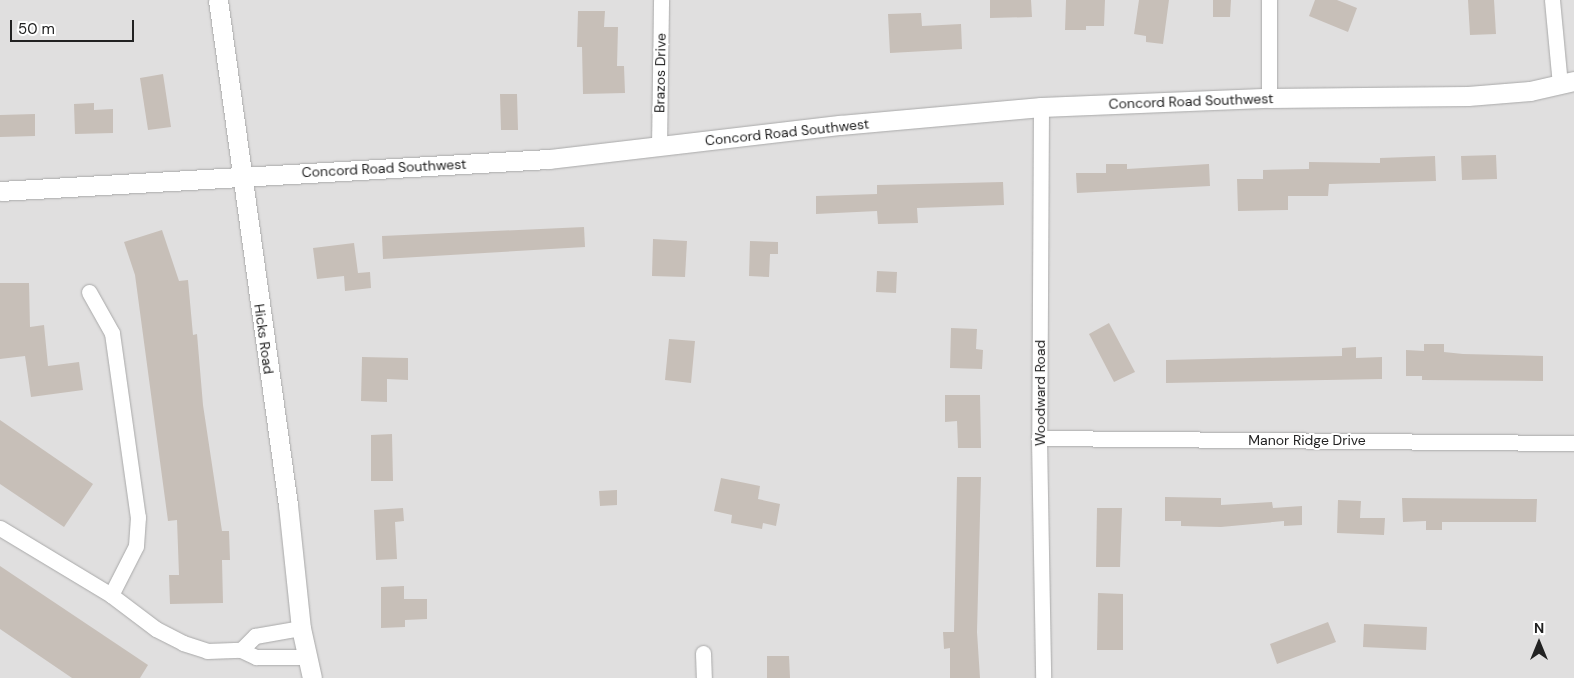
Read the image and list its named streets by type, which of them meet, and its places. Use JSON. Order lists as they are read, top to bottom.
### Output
{
  "streets": {
    "street": [
      "Brazos Drive",
      "Concord Road Southwest",
      "Hicks Road",
      "Woodward Road",
      "Manor Ridge Drive"
    ]
  },
  "crossings": [
    ["Brazos Drive", "Concord Road Southwest"],
    ["Concord Road Southwest", "Hicks Road"],
    ["Concord Road Southwest", "Woodward Road"],
    ["Woodward Road", "Manor Ridge Drive"]
  ],
  "scale_bar": "50 m",
  "north": "top"
}
